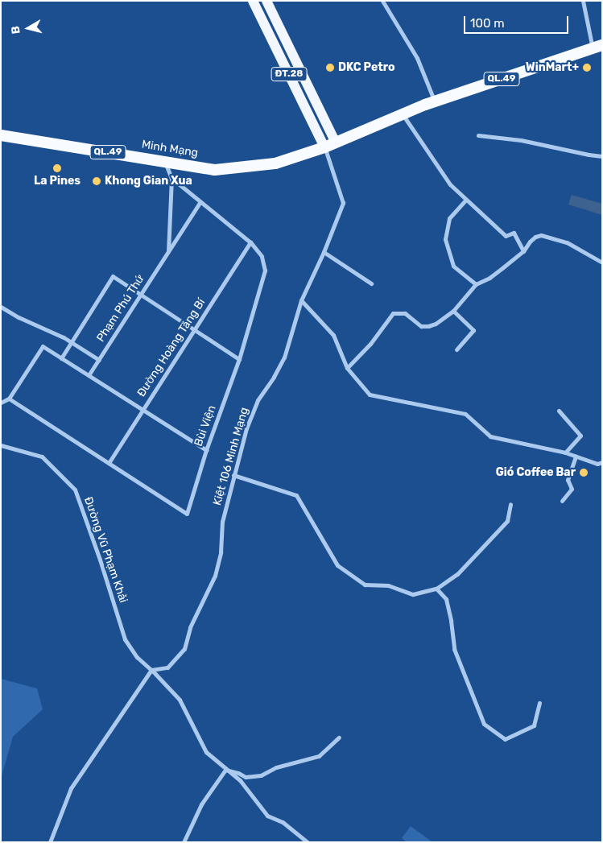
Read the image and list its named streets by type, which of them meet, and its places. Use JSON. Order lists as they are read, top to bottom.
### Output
{
  "streets": {
    "highway": ["QL.49", "Minh Mạng"],
    "main road": ["ĐT.28"],
    "street": [
      "Phạm Phú Thứ",
      "Đường Hoàng Tăng Bí",
      "Bùi Viện",
      "Kiệt 106 Minh Mạng",
      "Đường Vũ Phạm Khải"
    ]
  },
  "crossings": [
    ["ĐT.28", "QL.49"],
    ["ĐT.28", "Minh Mạng"],
    ["ĐT.28", "Kiệt 106 Minh Mạng"],
    ["QL.49", "Minh Mạng"],
    ["QL.49", "Kiệt 106 Minh Mạng"],
    ["Minh Mạng", "Phạm Phú Thứ"],
    ["Minh Mạng", "Kiệt 106 Minh Mạng"],
    ["Phạm Phú Thứ", "Bùi Viện"],
    ["Đường Hoàng Tăng Bí", "Bùi Viện"],
    ["Kiệt 106 Minh Mạng", "Đường Vũ Phạm Khải"]
  ],
  "places": [
    "DKC Petro",
    "WinMart+",
    "La Pines",
    "Khong Gian Xua",
    "Gió Coffee Bar"
  ],
  "scale_bar": "100 m",
  "north": "left"
}
